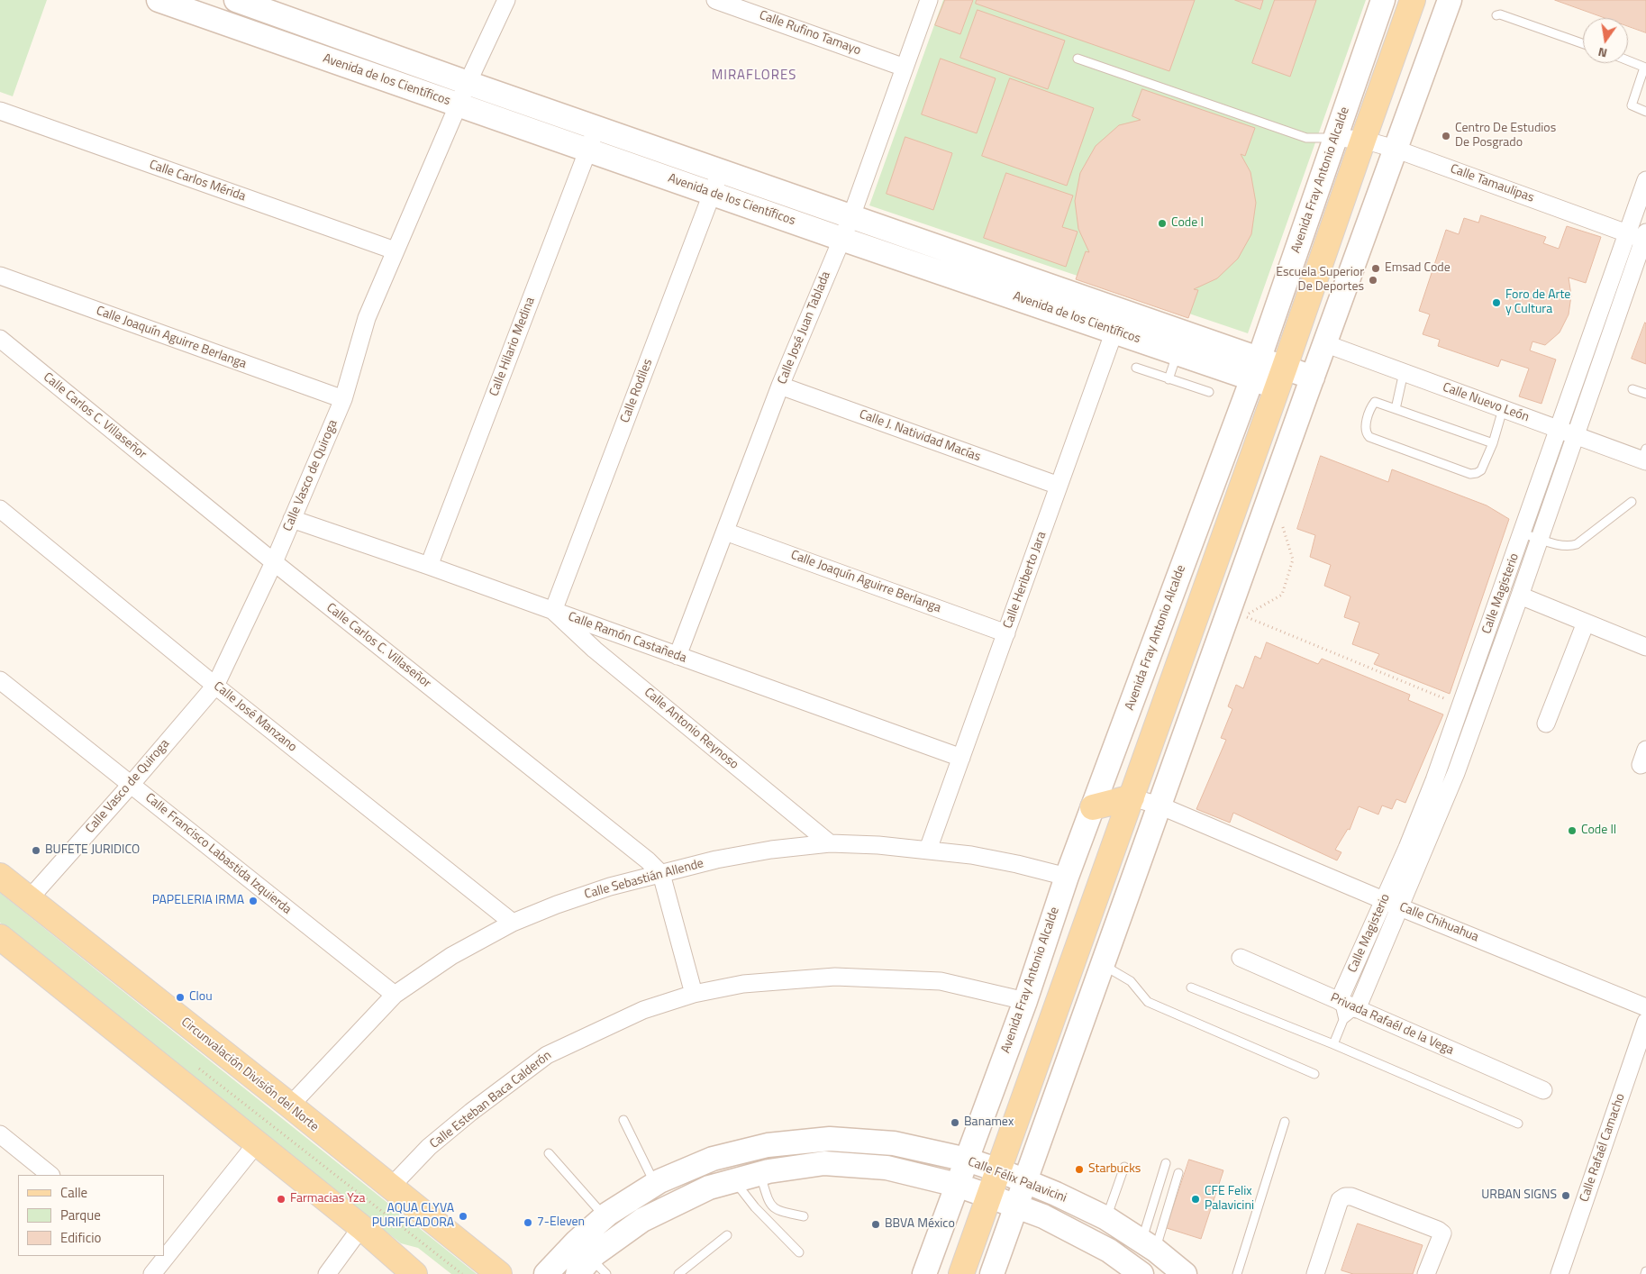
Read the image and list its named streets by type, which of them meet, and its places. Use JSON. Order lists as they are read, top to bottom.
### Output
{
  "streets": {
    "main road": ["Circunvalación División del Norte"],
    "street": [
      "Calle Rufino Tamayo",
      "Avenida de los Científicos",
      "Avenida Fray Antonio Alcalde",
      "Calle Carlos Mérida",
      "Calle Tamaulipas",
      "Calle José Juan Tablada",
      "Calle Joaquín Aguirre Berlanga",
      "Calle Hilario Medina",
      "Calle Rodiles",
      "Calle Nuevo León",
      "Calle Carlos C. Villaseñor",
      "Calle J. Natividad Macías",
      "Calle Vasco de Quiroga",
      "Calle Heriberto Jara",
      "Calle Magisterio",
      "Calle Ramón Castañeda",
      "Calle José Manzano",
      "Calle Antonio Reynoso",
      "Calle Francisco Labastida Izquierda",
      "Calle Sebastián Allende",
      "Calle Chihuahua",
      "Privada Rafaél de la Vega",
      "Calle Esteban Baca Calderón",
      "Calle Rafaél Camacho",
      "Calle Félix Palavicini"
    ]
  },
  "crossings": [
    ["Calle Rufino Tamayo", "Calle José Juan Tablada"],
    ["Avenida de los Científicos", "Avenida Fray Antonio Alcalde"],
    ["Avenida de los Científicos", "Calle José Juan Tablada"],
    ["Avenida de los Científicos", "Calle Hilario Medina"],
    ["Avenida de los Científicos", "Calle Rodiles"],
    ["Avenida de los Científicos", "Calle Vasco de Quiroga"],
    ["Avenida de los Científicos", "Calle Heriberto Jara"],
    ["Avenida Fray Antonio Alcalde", "Calle Tamaulipas"],
    ["Avenida Fray Antonio Alcalde", "Calle Sebastián Allende"],
    ["Avenida Fray Antonio Alcalde", "Calle Esteban Baca Calderón"],
    ["Avenida Fray Antonio Alcalde", "Calle Félix Palavicini"],
    ["Calle Carlos Mérida", "Calle Vasco de Quiroga"],
    ["Calle Tamaulipas", "Calle Magisterio"],
    ["Calle José Juan Tablada", "Calle Joaquín Aguirre Berlanga"],
    ["Calle José Juan Tablada", "Calle J. Natividad Macías"],
    ["Calle José Juan Tablada", "Calle Ramón Castañeda"],
    ["Calle Joaquín Aguirre Berlanga", "Calle Vasco de Quiroga"],
    ["Calle Joaquín Aguirre Berlanga", "Calle Heriberto Jara"],
    ["Calle Hilario Medina", "Calle Ramón Castañeda"],
    ["Calle Rodiles", "Calle Ramón Castañeda"],
    ["Calle Rodiles", "Calle Antonio Reynoso"],
    ["Calle Nuevo León", "Calle Magisterio"],
    ["Calle Carlos C. Villaseñor", "Calle Vasco de Quiroga"],
    ["Calle Carlos C. Villaseñor", "Calle Sebastián Allende"],
    ["Calle J. Natividad Macías", "Calle Heriberto Jara"],
    ["Calle Vasco de Quiroga", "Calle Ramón Castañeda"],
    ["Calle Vasco de Quiroga", "Calle José Manzano"],
    ["Calle Vasco de Quiroga", "Calle Francisco Labastida Izquierda"],
    ["Calle Vasco de Quiroga", "Circunvalación División del Norte"],
    ["Calle Heriberto Jara", "Calle Ramón Castañeda"],
    ["Calle Heriberto Jara", "Calle Sebastián Allende"],
    ["Calle Magisterio", "Calle Chihuahua"],
    ["Calle Magisterio", "Privada Rafaél de la Vega"],
    ["Calle Ramón Castañeda", "Calle Antonio Reynoso"],
    ["Calle José Manzano", "Calle Sebastián Allende"],
    ["Calle Antonio Reynoso", "Calle Sebastián Allende"],
    ["Calle Francisco Labastida Izquierda", "Calle Sebastián Allende"],
    ["Calle Sebastián Allende", "Circunvalación División del Norte"],
    ["Circunvalación División del Norte", "Calle Esteban Baca Calderón"]
  ],
  "districts": ["MIRAFLORES"],
  "places": [
    "Centro De Estudios De Posgrado",
    "Code I",
    "Emsad Code",
    "Escuela Superior De Deportes",
    "Foro de Arte y Cultura",
    "Code II",
    "BUFETE JURIDICO",
    "PAPELERIA IRMA",
    "Clou",
    "Banamex",
    "Starbucks",
    "URBAN SIGNS",
    "Farmacias Yza",
    "CFE Felix Palavicini",
    "AQUA CLYVA PURIFICADORA",
    "7-Eleven",
    "BBVA México"
  ],
  "legend": ["Calle", "Parque", "Edificio"],
  "north": "bottom"
}
